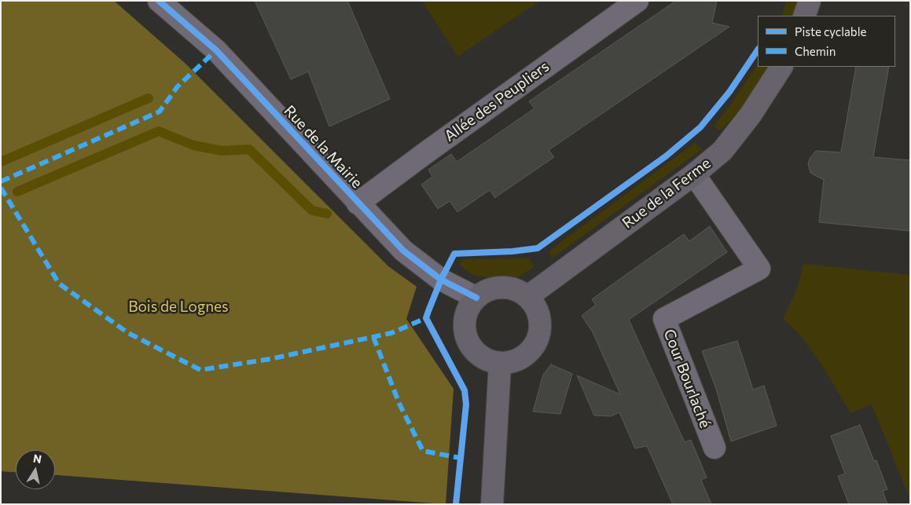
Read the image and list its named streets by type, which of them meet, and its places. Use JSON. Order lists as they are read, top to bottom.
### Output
{
  "streets": {
    "street": [
      "Allée des Peupliers",
      "Rue de la Mairie",
      "Rue de la Ferme",
      "Cour Bourlaché"
    ]
  },
  "crossings": [
    ["Allée des Peupliers", "Rue de la Mairie"],
    ["Rue de la Mairie", "Rue de la Ferme"],
    ["Rue de la Ferme", "Cour Bourlaché"]
  ],
  "parks": ["Bois de Lognes"],
  "legend": ["Piste cyclable", "Chemin"],
  "north": "top"
}
